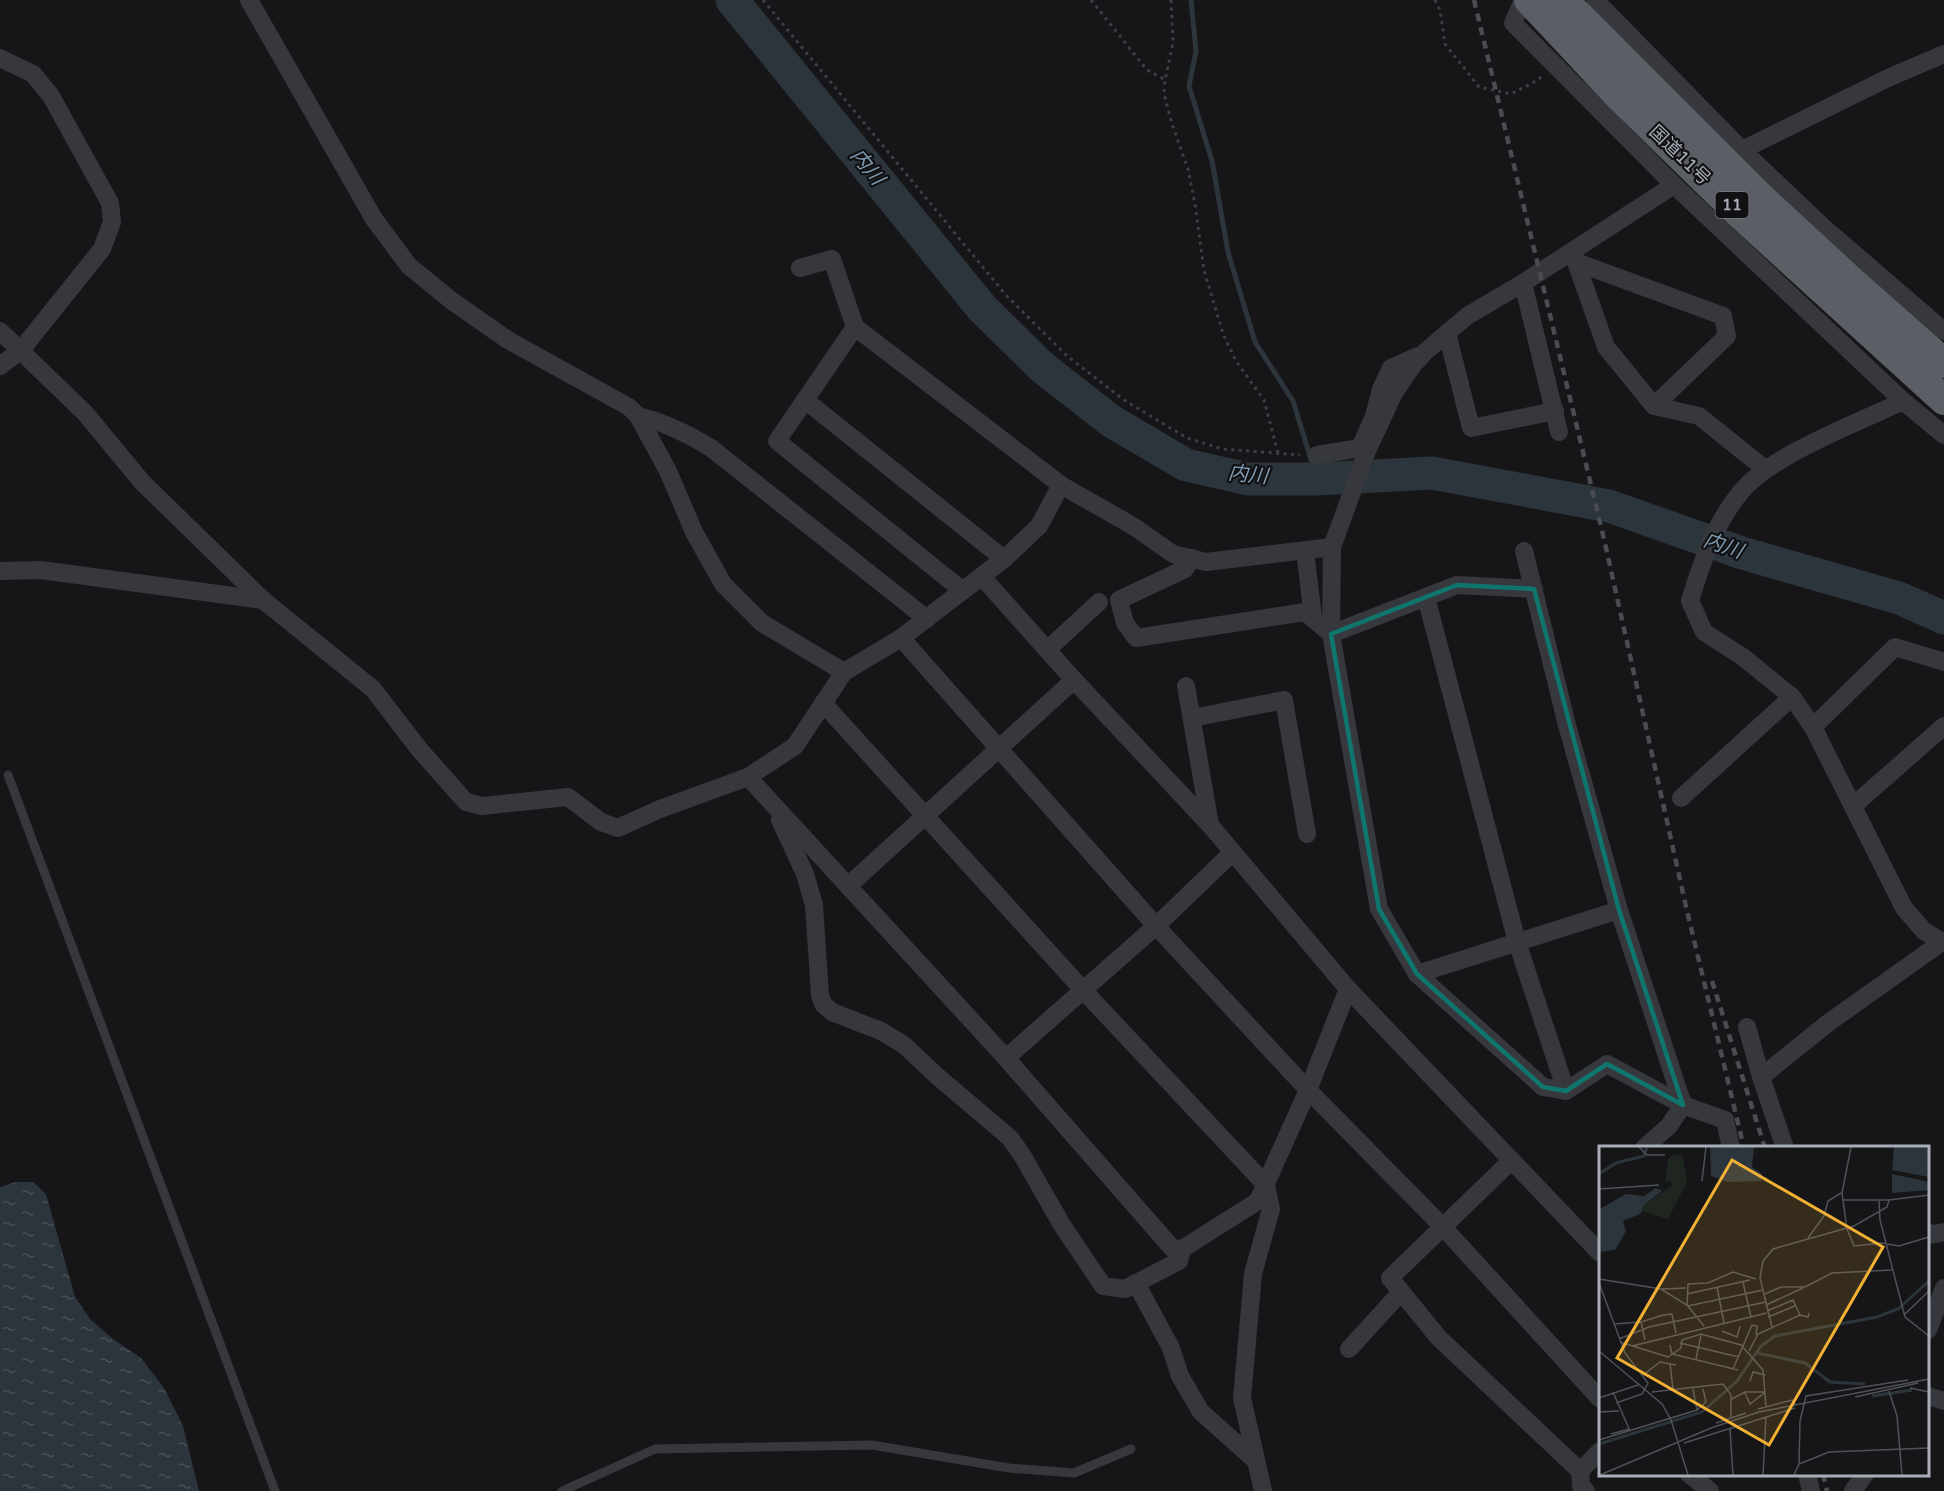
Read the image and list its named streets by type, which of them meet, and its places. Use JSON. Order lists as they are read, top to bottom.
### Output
{
  "streets": {
    "highway": ["国道11号", "11"]
  },
  "water": ["内川"]
}
